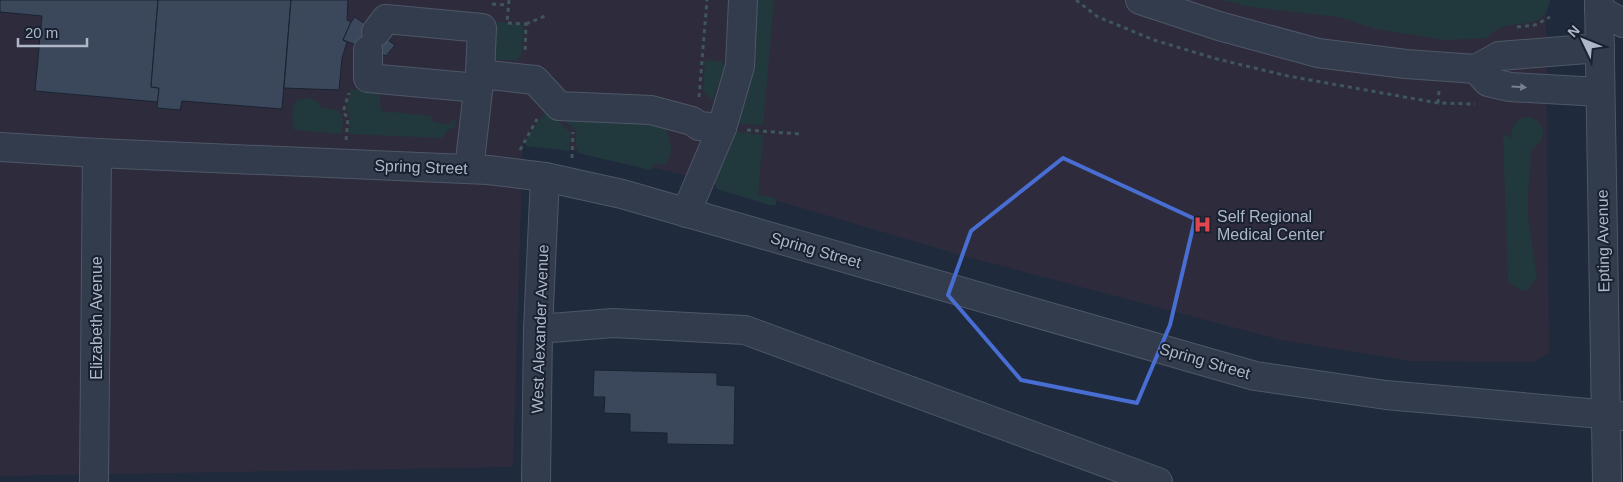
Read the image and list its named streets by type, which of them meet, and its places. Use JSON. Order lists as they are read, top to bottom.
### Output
{
  "streets": {
    "street": [
      "Spring Street",
      "Epting Avenue",
      "Elizabeth Avenue",
      "West Alexander Avenue"
    ]
  },
  "crossings": [
    ["Spring Street", "Epting Avenue"],
    ["Spring Street", "Elizabeth Avenue"],
    ["Spring Street", "West Alexander Avenue"]
  ],
  "places": {
    "hospital": ["Self Regional Medical Center"]
  },
  "scale_bar": "20 m",
  "north": "top left"
}
